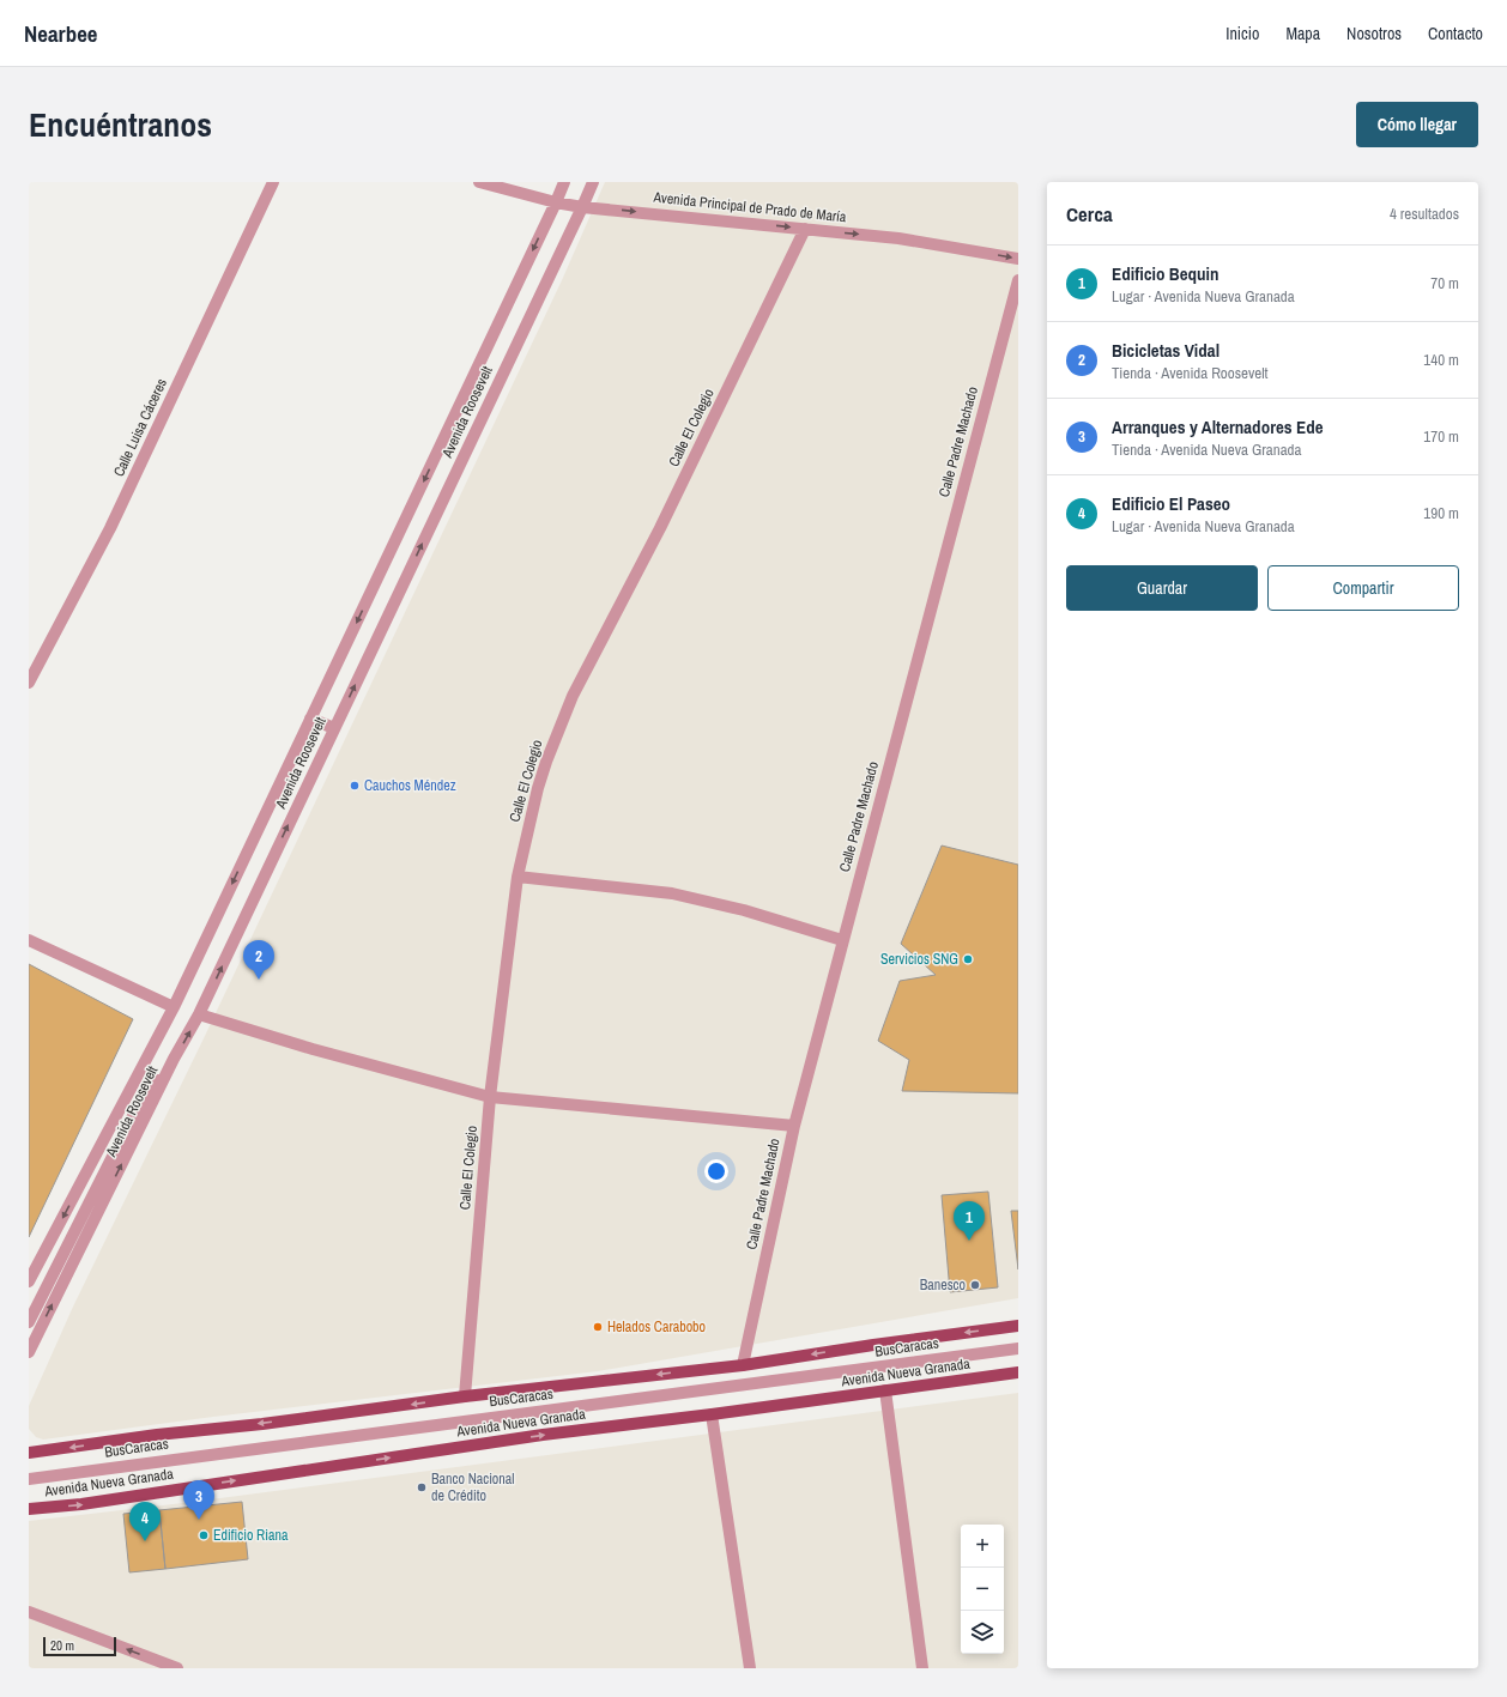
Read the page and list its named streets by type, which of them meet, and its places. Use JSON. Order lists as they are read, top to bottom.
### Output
{
  "streets": {
    "main road": ["Avenida Nueva Granada"],
    "street": [
      "Avenida Principal de Prado de María",
      "Avenida Roosevelt",
      "Calle Luisa Cáceres",
      "Calle El Colegio",
      "Calle Padre Machado",
      "BusCaracas"
    ]
  },
  "crossings": [
    ["Avenida Principal de Prado de María", "Avenida Roosevelt"],
    ["Avenida Principal de Prado de María", "Calle El Colegio"]
  ],
  "one_way": ["Avenida Principal de Prado de María"],
  "places": [
    "Cauchos Méndez",
    "Servicios SNG",
    "Banesco",
    "Helados Carabobo",
    "Banco Nacional de Crédito",
    "Edificio Riana"
  ],
  "scale_bar": "20 m",
  "page": {
    "header": "Nearbee",
    "nav": [
      "Inicio",
      "Mapa",
      "Nosotros",
      "Contacto"
    ],
    "title": "Encuéntranos",
    "buttons": [
      "Cómo llegar",
      ["Guardar", "Compartir"]
    ],
    "heading": ["Cerca", "4 resultados"],
    "list": [
      {
        "mark": "1",
        "name": "Edificio Bequin",
        "note": "Lugar · Avenida Nueva Granada",
        "value": "70 m"
      },
      {
        "mark": "2",
        "name": "Bicicletas Vidal",
        "note": "Tienda · Avenida Roosevelt",
        "value": "140 m"
      },
      {
        "mark": "3",
        "name": "Arranques y Alternadores Ede",
        "note": "Tienda · Avenida Nueva Granada",
        "value": "170 m"
      },
      {
        "mark": "4",
        "name": "Edificio El Paseo",
        "note": "Lugar · Avenida Nueva Granada",
        "value": "190 m"
      }
    ],
    "pins": [
      "2",
      "1",
      "3",
      "4"
    ],
    "map_buttons": ["+", "−"],
    "scale": "20 m"
  }
}
